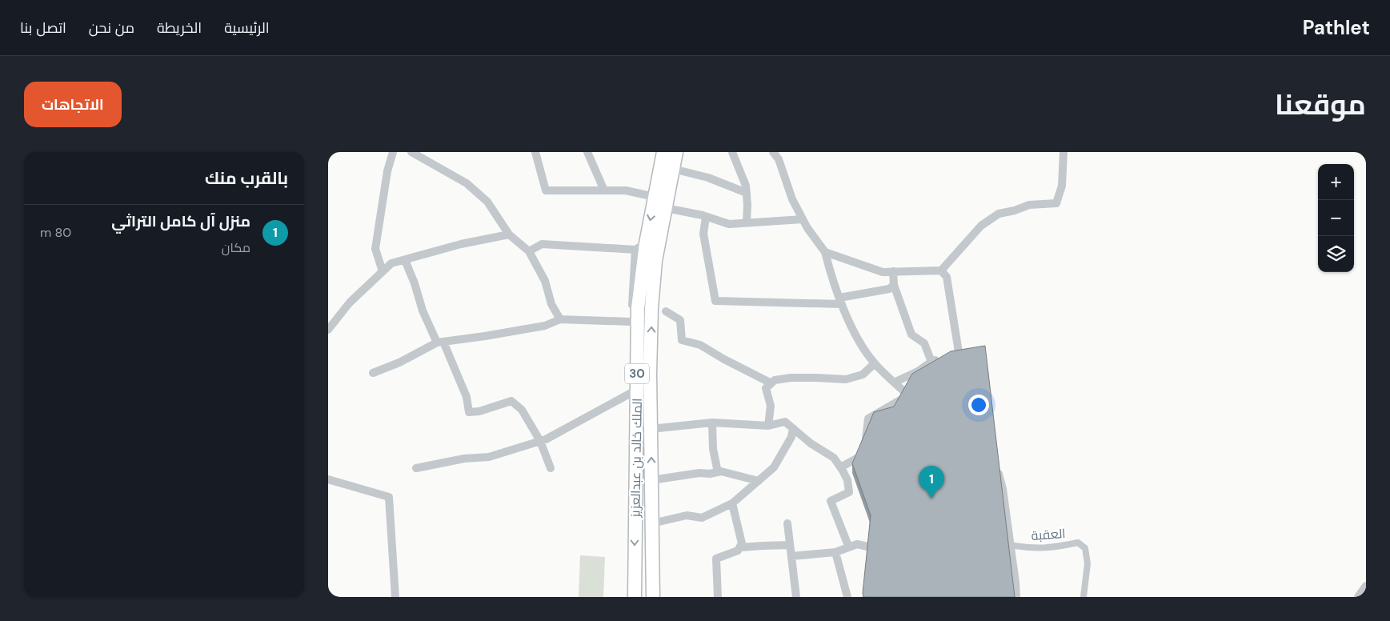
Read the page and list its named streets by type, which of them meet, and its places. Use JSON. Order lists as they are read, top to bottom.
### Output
{
  "streets": {
    "highway": ["30", "الملك خالد بن عبدالعزيز"],
    "street": ["العقبة"]
  },
  "page": {
    "header": "Pathlet",
    "nav": [
      "الرئيسية",
      "الخريطة",
      "من نحن",
      "اتصل بنا"
    ],
    "title": "موقعنا",
    "buttons": "الاتجاهات",
    "heading": "بالقرب منك",
    "map_buttons": ["+", "−"],
    "list": [
      {
        "mark": "1",
        "name": "منزل آل كامل التراثي",
        "note": "مكان",
        "value": "80 m"
      }
    ],
    "pins": "1"
  }
}
